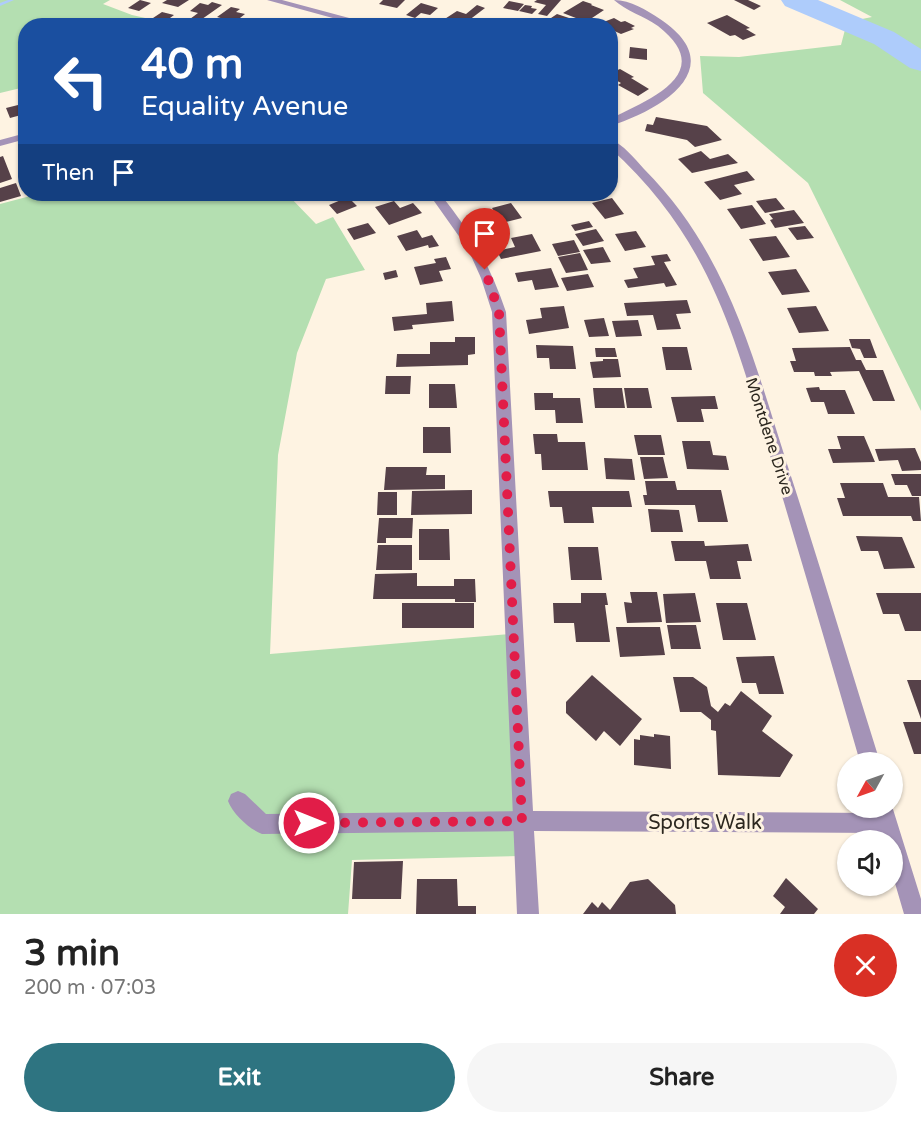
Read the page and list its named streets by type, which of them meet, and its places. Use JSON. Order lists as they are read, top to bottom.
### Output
{
  "streets": {
    "street": ["Montdene Drive", "Sports Walk"]
  },
  "north": "bottom left",
  "page": {
    "turn": ["40 m", "Equality Avenue"],
    "then": "Then",
    "heading": ["3 min", "200 m · 07:03"],
    "buttons": ["Exit", "Share"]
  }
}
